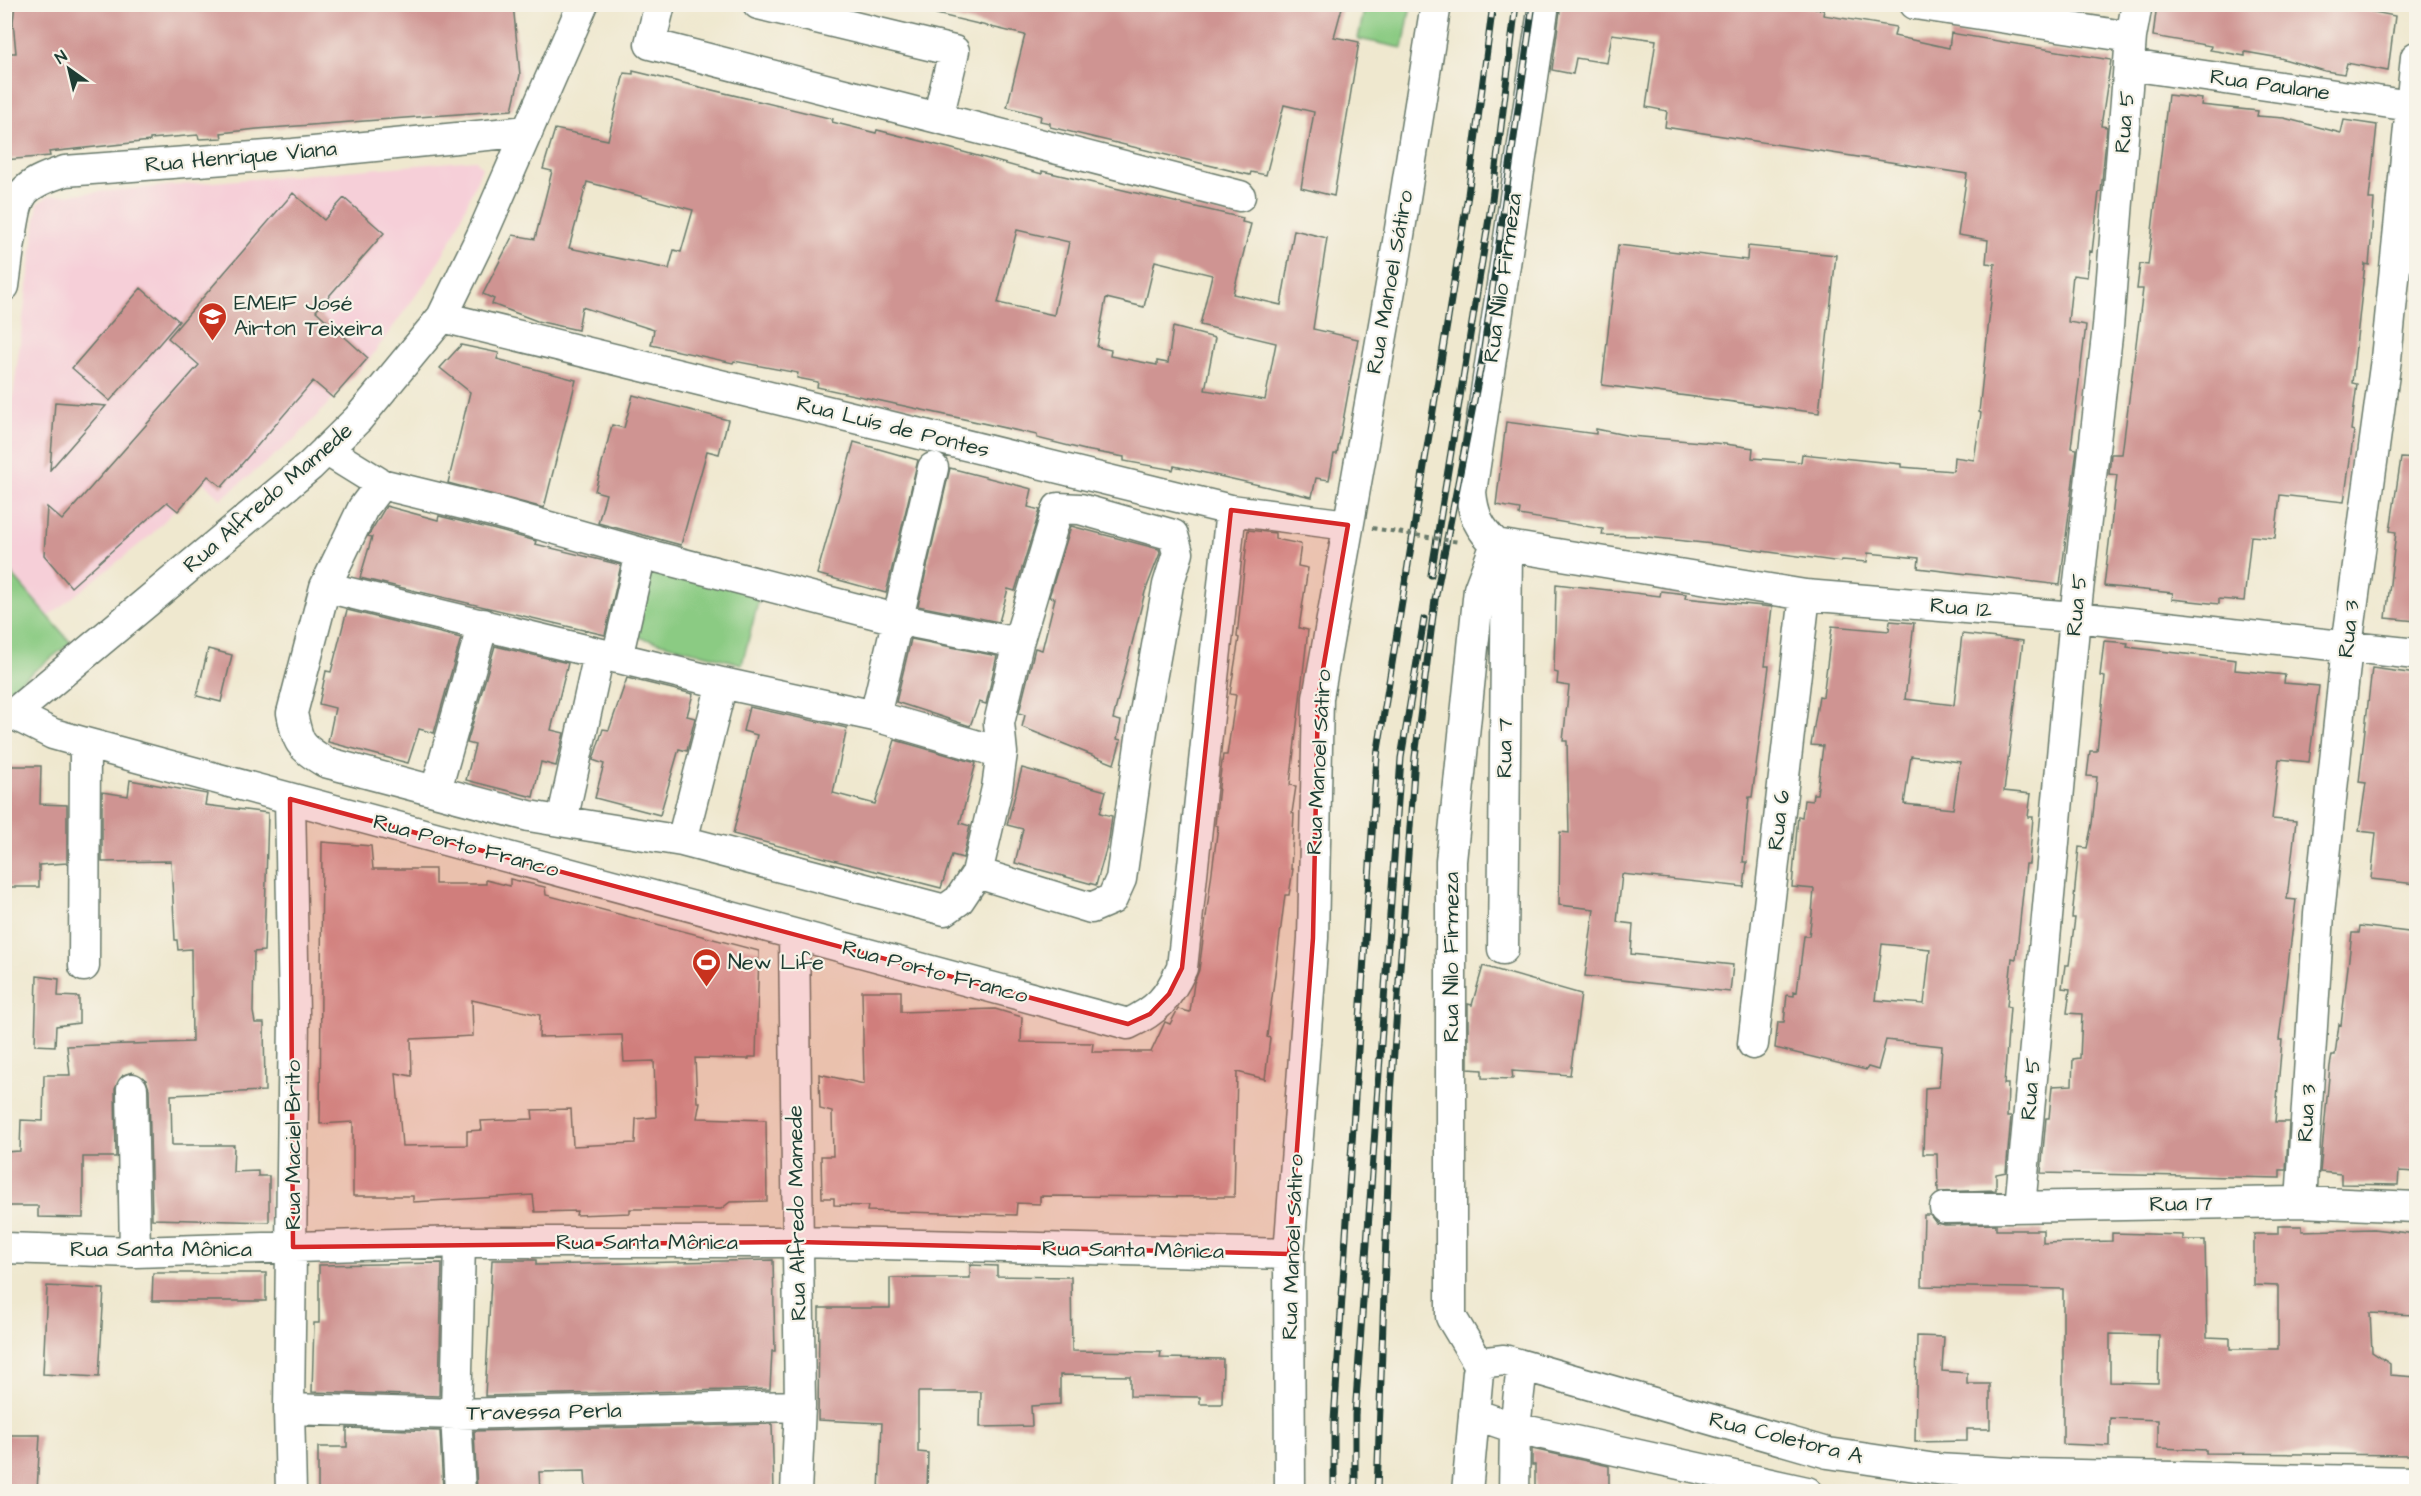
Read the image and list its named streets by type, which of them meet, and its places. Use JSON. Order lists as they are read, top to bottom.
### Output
{
  "streets": {
    "street": [
      "Rua Paulane",
      "Rua 5",
      "Rua Henrique Viana",
      "Rua Nilo Firmeza",
      "Rua Manoel Sátiro",
      "Rua Luís de Pontes",
      "Rua Alfredo Mamede",
      "Rua 12",
      "Rua 3",
      "Rua 7",
      "Rua 6",
      "Rua Porto Franco",
      "Rua Maciel Brito",
      "Rua 17",
      "Rua Santa Mônica",
      "Travessa Perla",
      "Rua Coletora A"
    ]
  },
  "crossings": [
    ["Rua Paulane", "Rua 5"],
    ["Rua Paulane", "Rua 3"],
    ["Rua 5", "Rua 12"],
    ["Rua 5", "Rua 17"],
    ["Rua Henrique Viana", "Rua Alfredo Mamede"],
    ["Rua Nilo Firmeza", "Rua 12"],
    ["Rua Nilo Firmeza", "Rua 7"],
    ["Rua Nilo Firmeza", "Rua Coletora A"],
    ["Rua Manoel Sátiro", "Rua Luís de Pontes"],
    ["Rua Manoel Sátiro", "Rua Santa Mônica"],
    ["Rua Luís de Pontes", "Rua Alfredo Mamede"],
    ["Rua Luís de Pontes", "Rua Porto Franco"],
    ["Rua Alfredo Mamede", "Rua Porto Franco"],
    ["Rua Alfredo Mamede", "Rua Santa Mônica"],
    ["Rua Alfredo Mamede", "Travessa Perla"],
    ["Rua 12", "Rua 3"],
    ["Rua 12", "Rua 7"],
    ["Rua 12", "Rua 6"],
    ["Rua 3", "Rua 17"],
    ["Rua Porto Franco", "Rua Maciel Brito"],
    ["Rua Maciel Brito", "Rua Santa Mônica"],
    ["Rua Maciel Brito", "Travessa Perla"]
  ],
  "places": {
    "school or university": ["EMEIF José Airton Teixeira"],
    "sports": ["New Life"]
  },
  "north": "top left"
}
